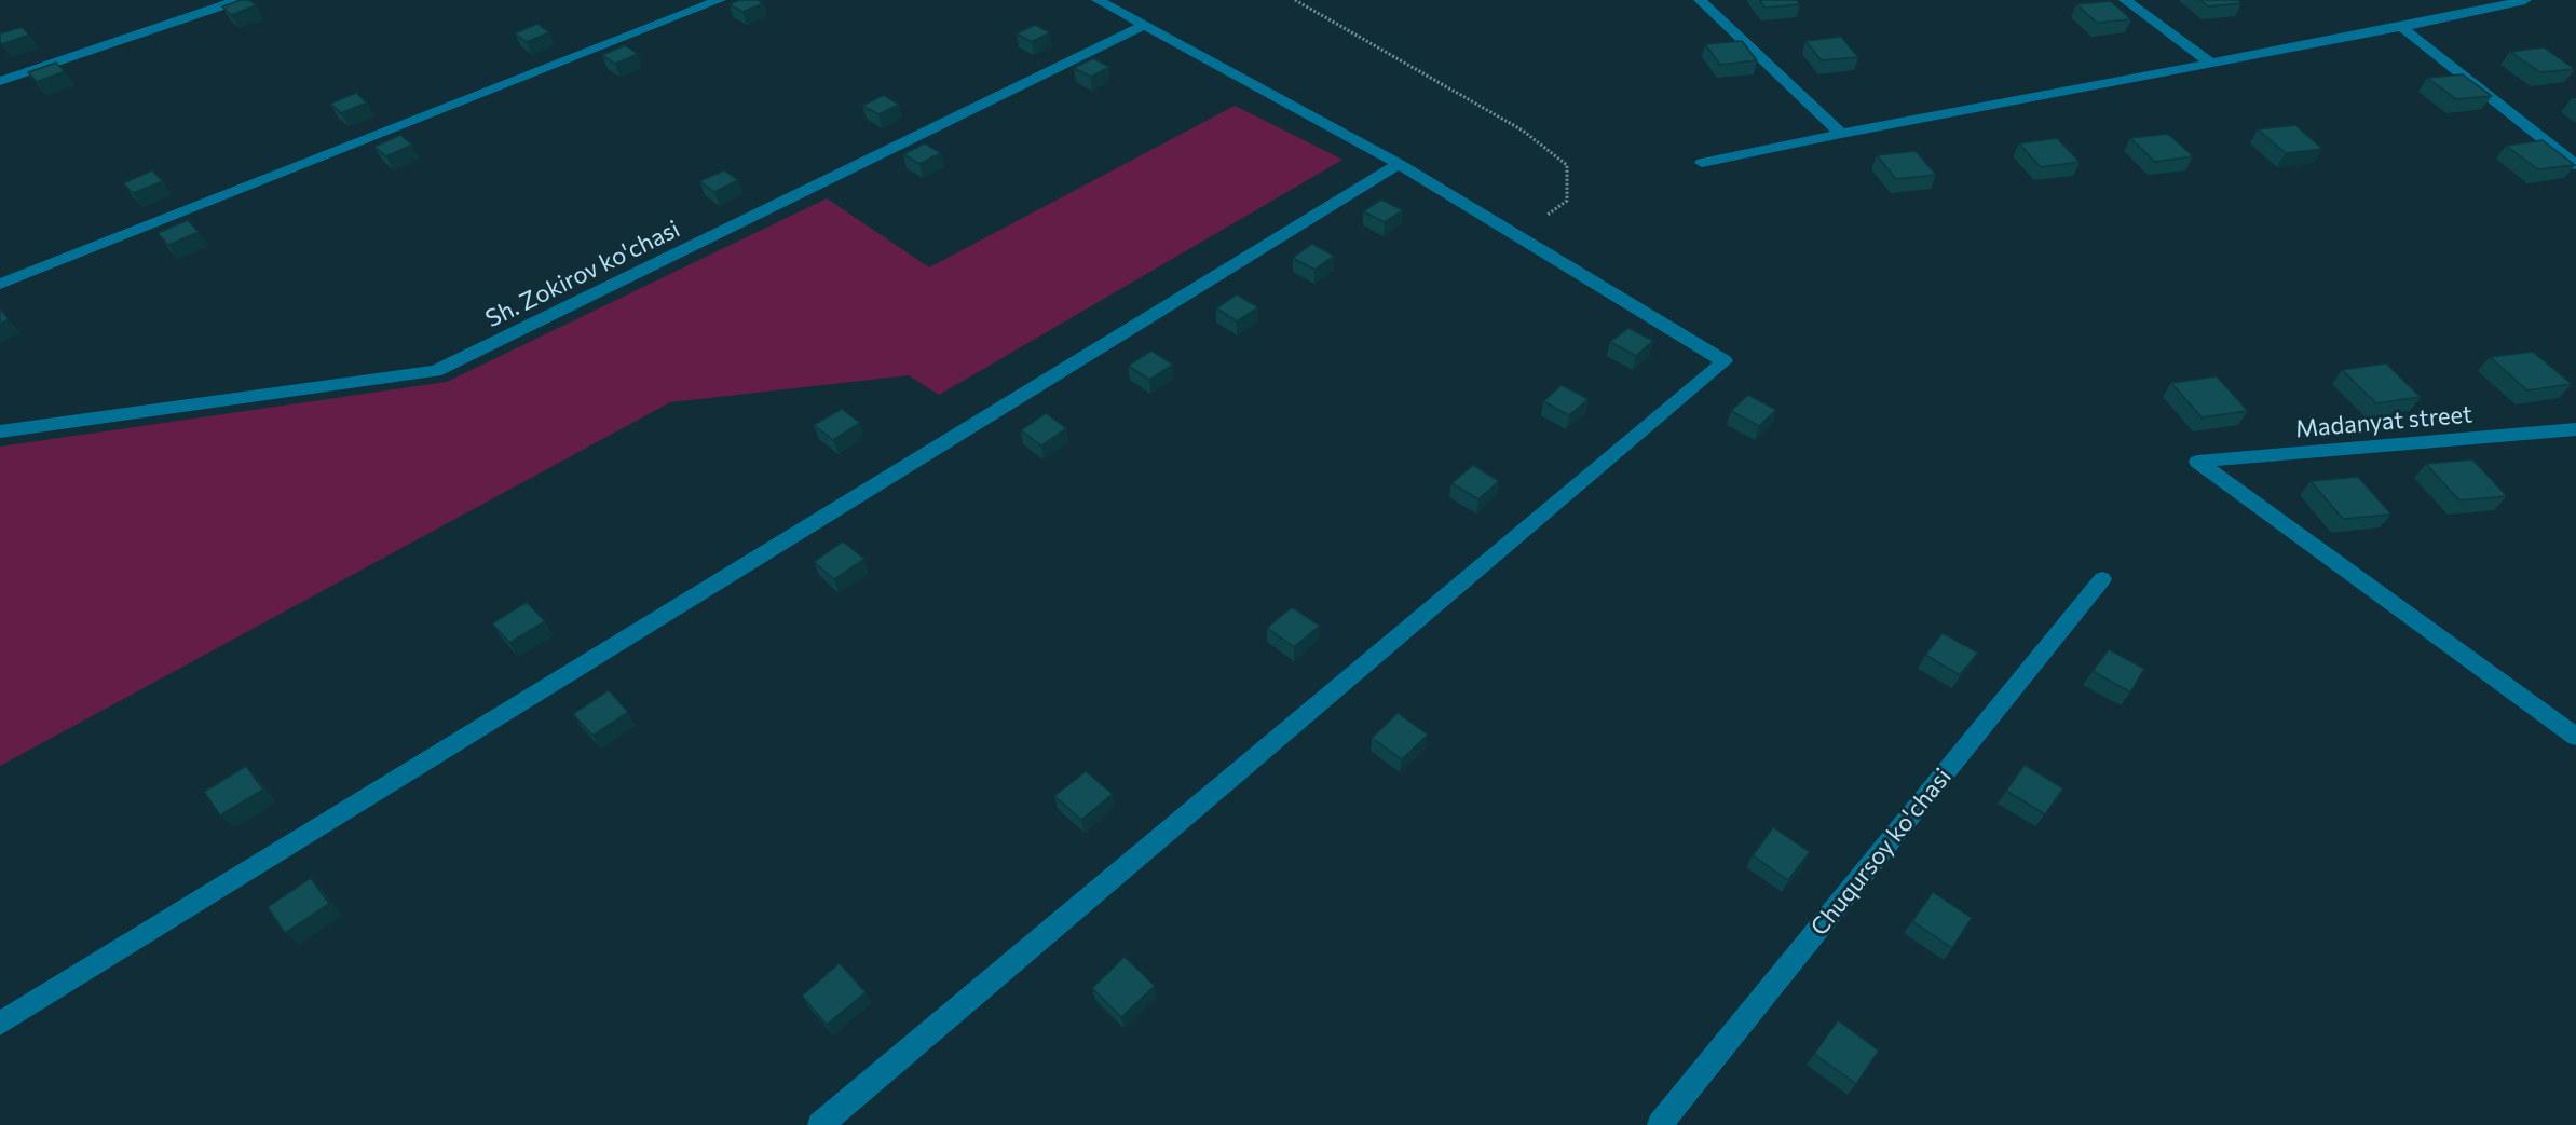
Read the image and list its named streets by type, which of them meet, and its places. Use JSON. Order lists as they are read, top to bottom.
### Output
{
  "streets": {
    "street": ["Sh. Zokirov ko'chasi", "Madanyat street", "Chuqursoy ko'chasi"]
  }
}
